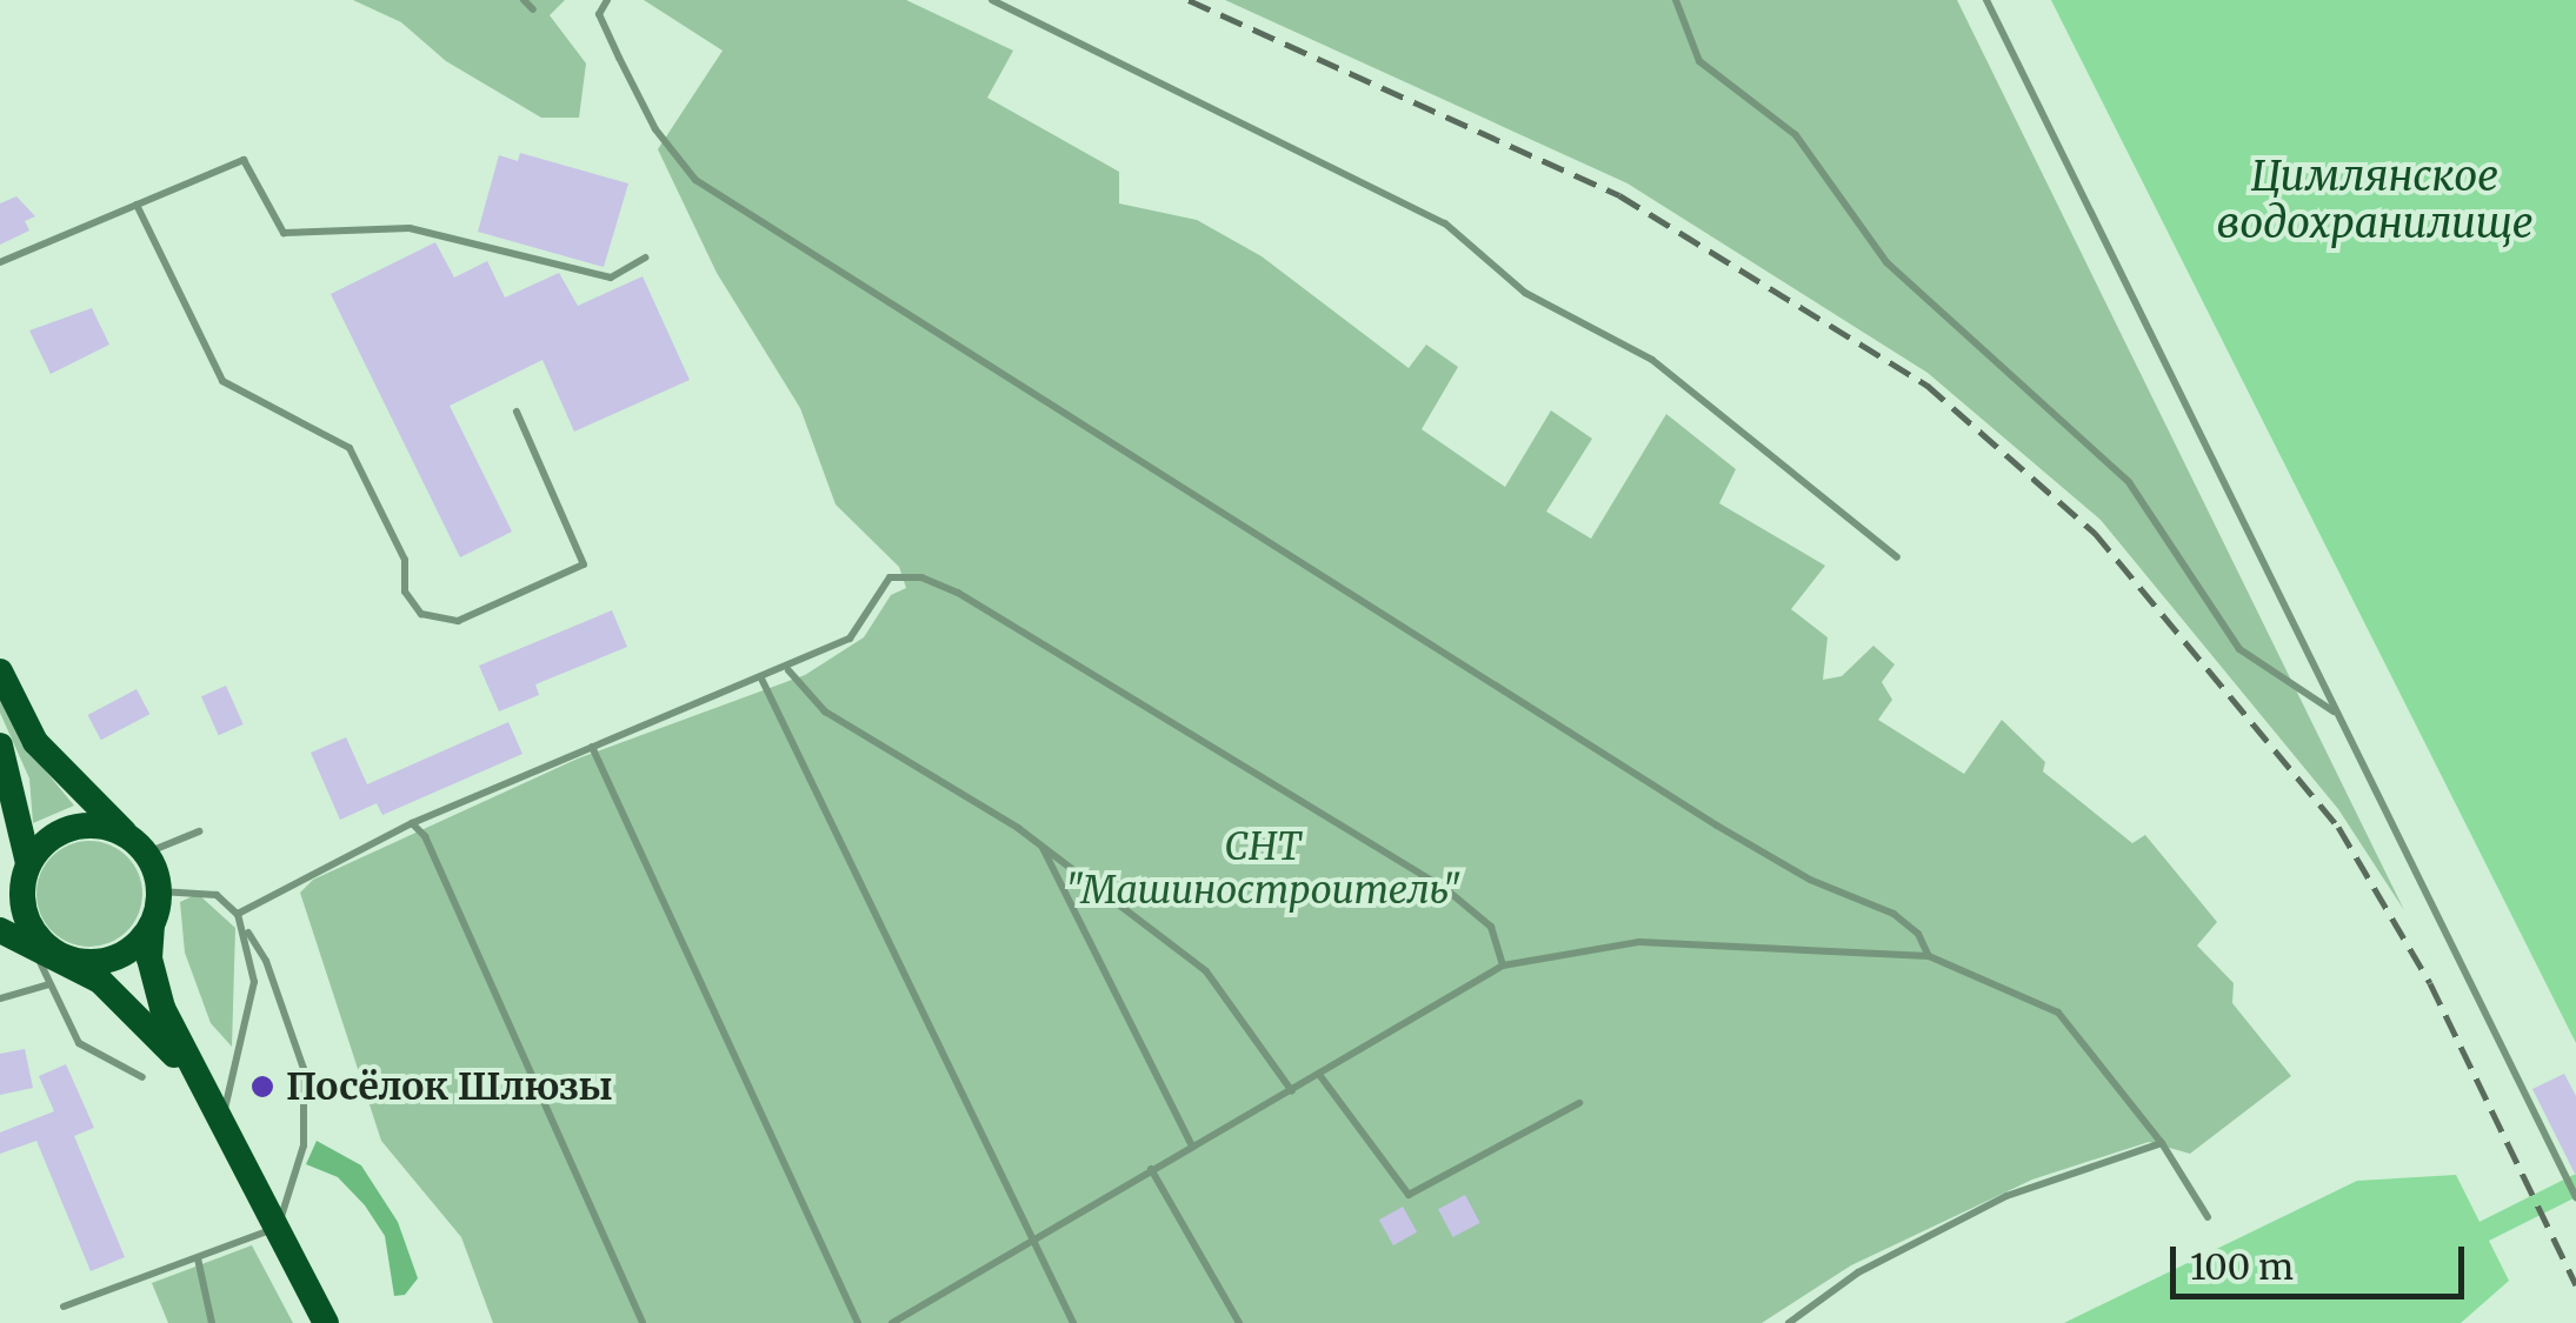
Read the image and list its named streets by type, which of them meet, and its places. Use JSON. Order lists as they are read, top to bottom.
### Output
{
  "water": ["Цимлянское водохранилище"],
  "parks": ["СНТ \"Машиностроитель\""],
  "places": ["Посёлок Шлюзы"],
  "scale_bar": "100 m"
}
